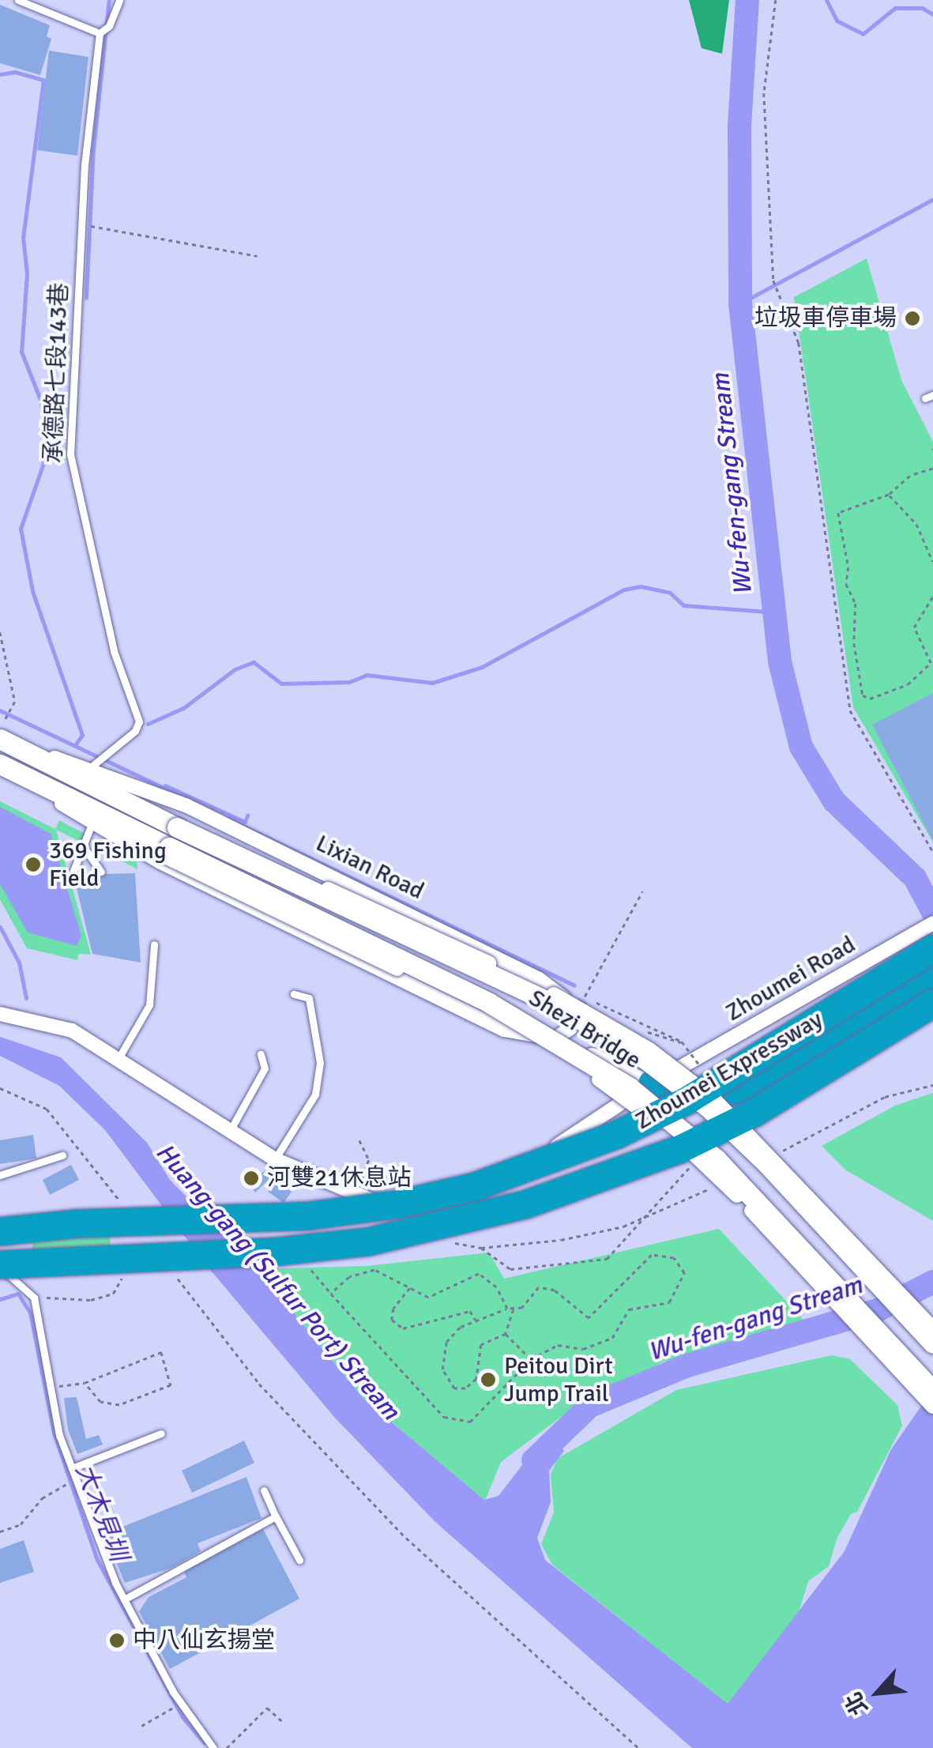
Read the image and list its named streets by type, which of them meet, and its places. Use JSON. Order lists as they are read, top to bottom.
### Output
{
  "streets": {
    "highway": ["Zhoumei Expressway"],
    "street": ["Lixian Road", "Zhoumei Road", "Shezi Bridge"],
    "lane": ["承德路七段143巷"]
  },
  "crossings": [
    ["承德路七段143巷", "Lixian Road"],
    ["Lixian Road", "Zhoumei Road"],
    ["Lixian Road", "Shezi Bridge"],
    ["Zhoumei Road", "Zhoumei Expressway"]
  ],
  "water": ["Wu-fen-gang Stream", "Huang-gang (Sulfur Port) Stream", "大木見圳"],
  "places": [
    "垃圾車停車場",
    "369 Fishing Field",
    "河雙21休息站",
    "Peitou Dirt Jump Trail",
    "中八仙玄揚堂"
  ],
  "north": "bottom left"
}
